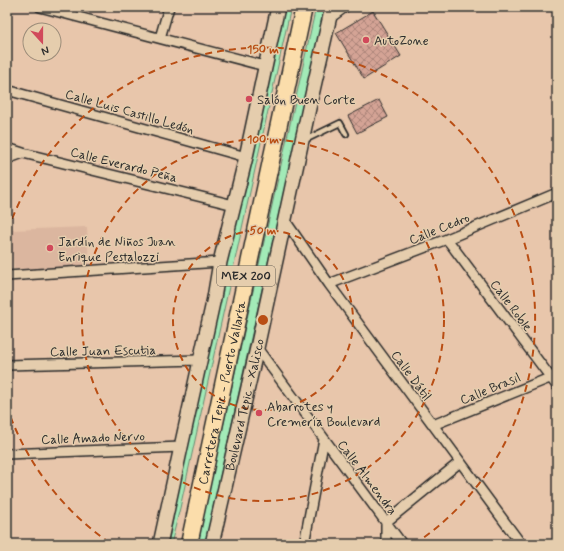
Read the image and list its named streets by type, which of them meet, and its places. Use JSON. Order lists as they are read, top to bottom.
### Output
{
  "streets": {
    "highway": ["MEX 200", "Carretera Tepic - Puerto Vallarta"],
    "main road": ["Boulevard Tepic - Xalisco"],
    "street": [
      "Calle Luis Castillo Ledón",
      "Calle Everardo Peña",
      "Calle Cedro",
      "Calle Roble",
      "Calle Juan Escutia",
      "Calle Dátil",
      "Calle Brasil",
      "Calle Amado Nervo",
      "Calle Almendra"
    ]
  },
  "crossings": [
    ["Calle Luis Castillo Ledón", "MEX 200"],
    ["Calle Everardo Peña", "MEX 200"],
    ["Calle Cedro", "Calle Roble"],
    ["Calle Cedro", "Calle Dátil"],
    ["MEX 200", "Calle Juan Escutia"],
    ["MEX 200", "Calle Amado Nervo"],
    ["Calle Roble", "Calle Brasil"],
    ["Calle Dátil", "Calle Brasil"],
    ["Calle Dátil", "Boulevard Tepic - Xalisco"],
    ["Boulevard Tepic - Xalisco", "Calle Almendra"]
  ],
  "places": [
    "AutoZone",
    "Salón Buen Corte",
    "Jardín de Niños Juan Enrique Pestalozzi",
    "Abarrotes y Cremería Boulevard"
  ],
  "north": "bottom",
  "rings": ["150 m", "100 m", "50 m"]
}
